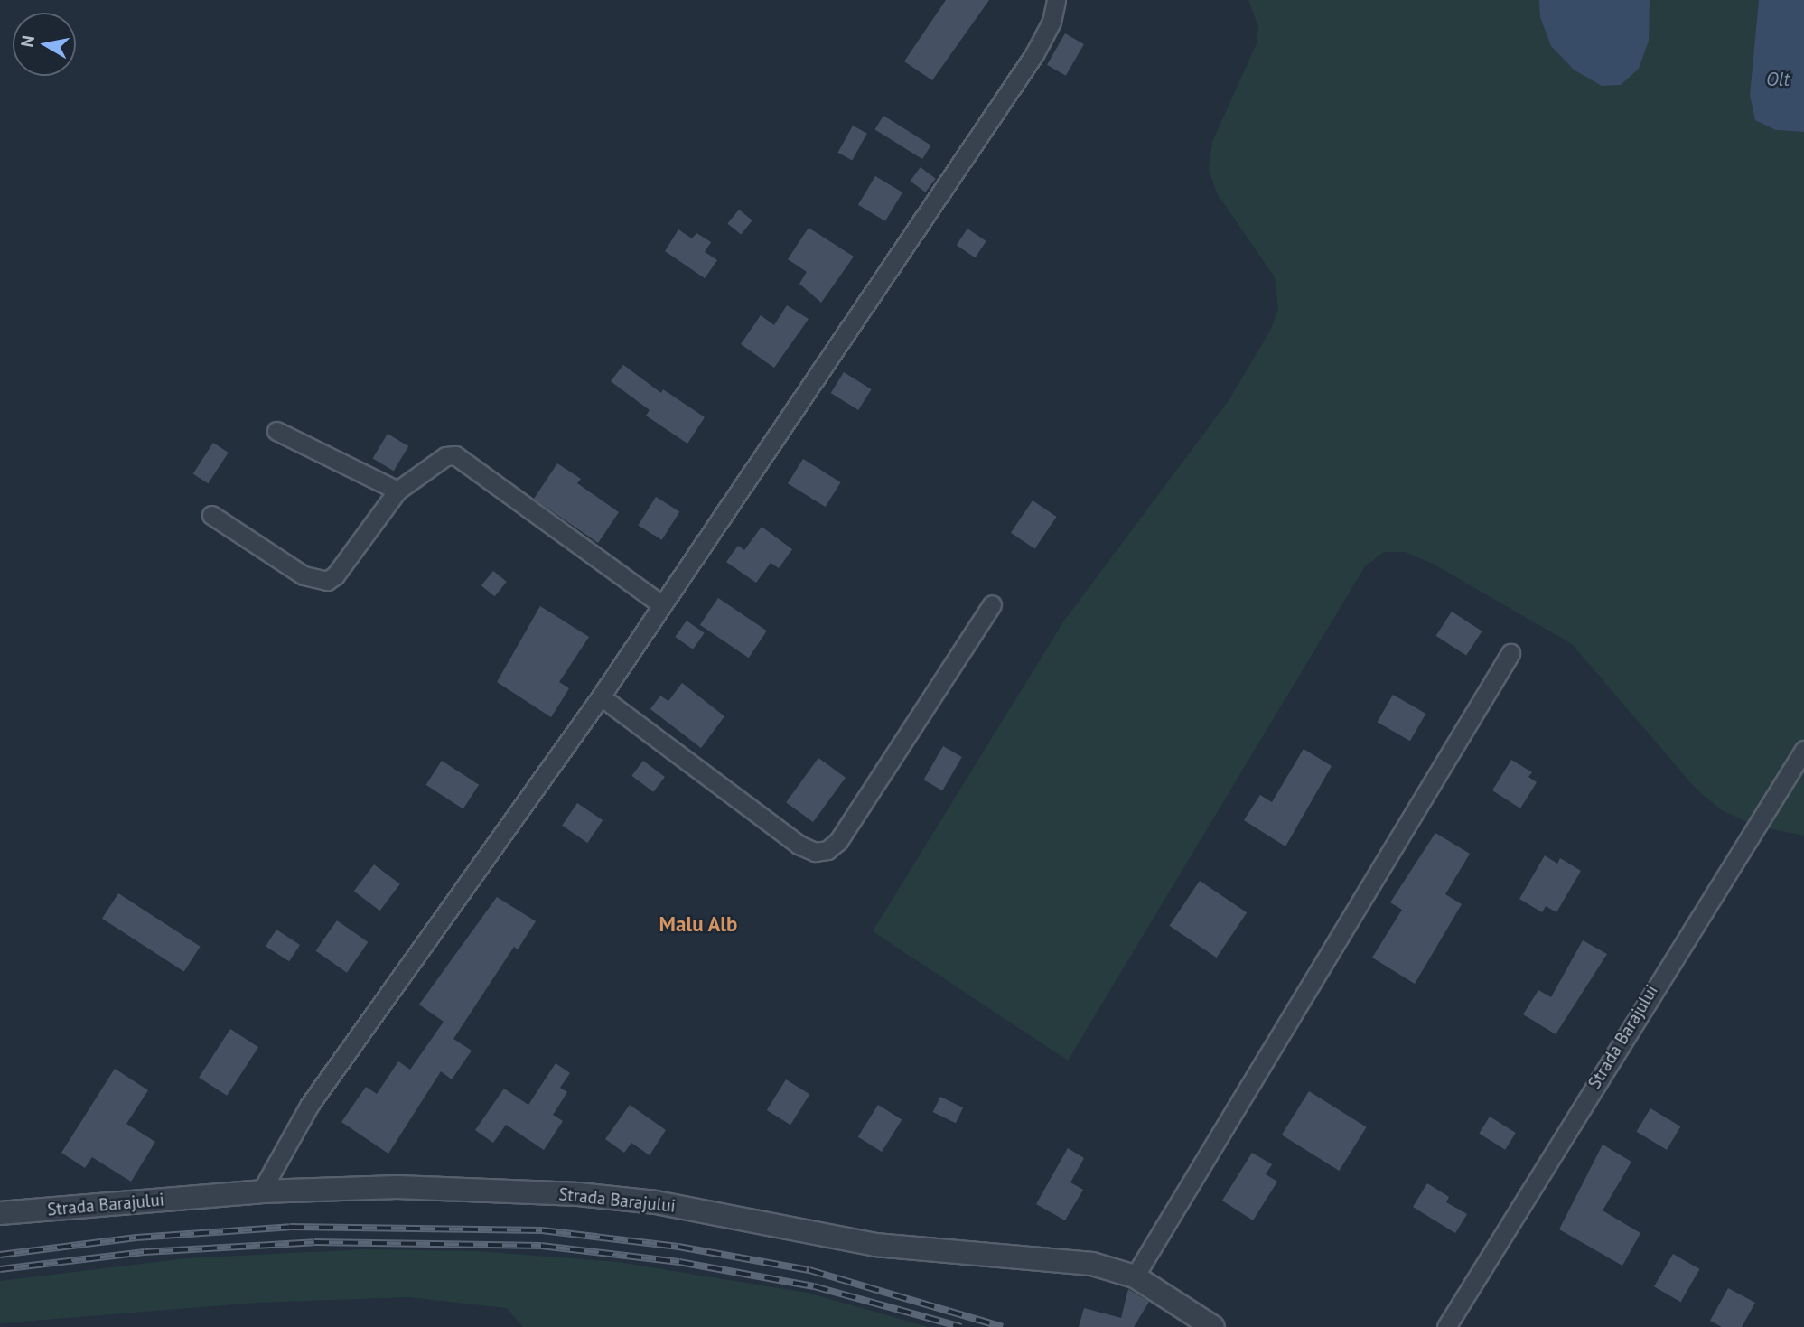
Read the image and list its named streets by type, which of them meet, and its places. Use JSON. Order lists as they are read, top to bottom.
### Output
{
  "streets": {
    "street": ["Strada Barajului"]
  },
  "districts": ["Malu Alb"],
  "water": ["Olt"],
  "north": "left"
}
